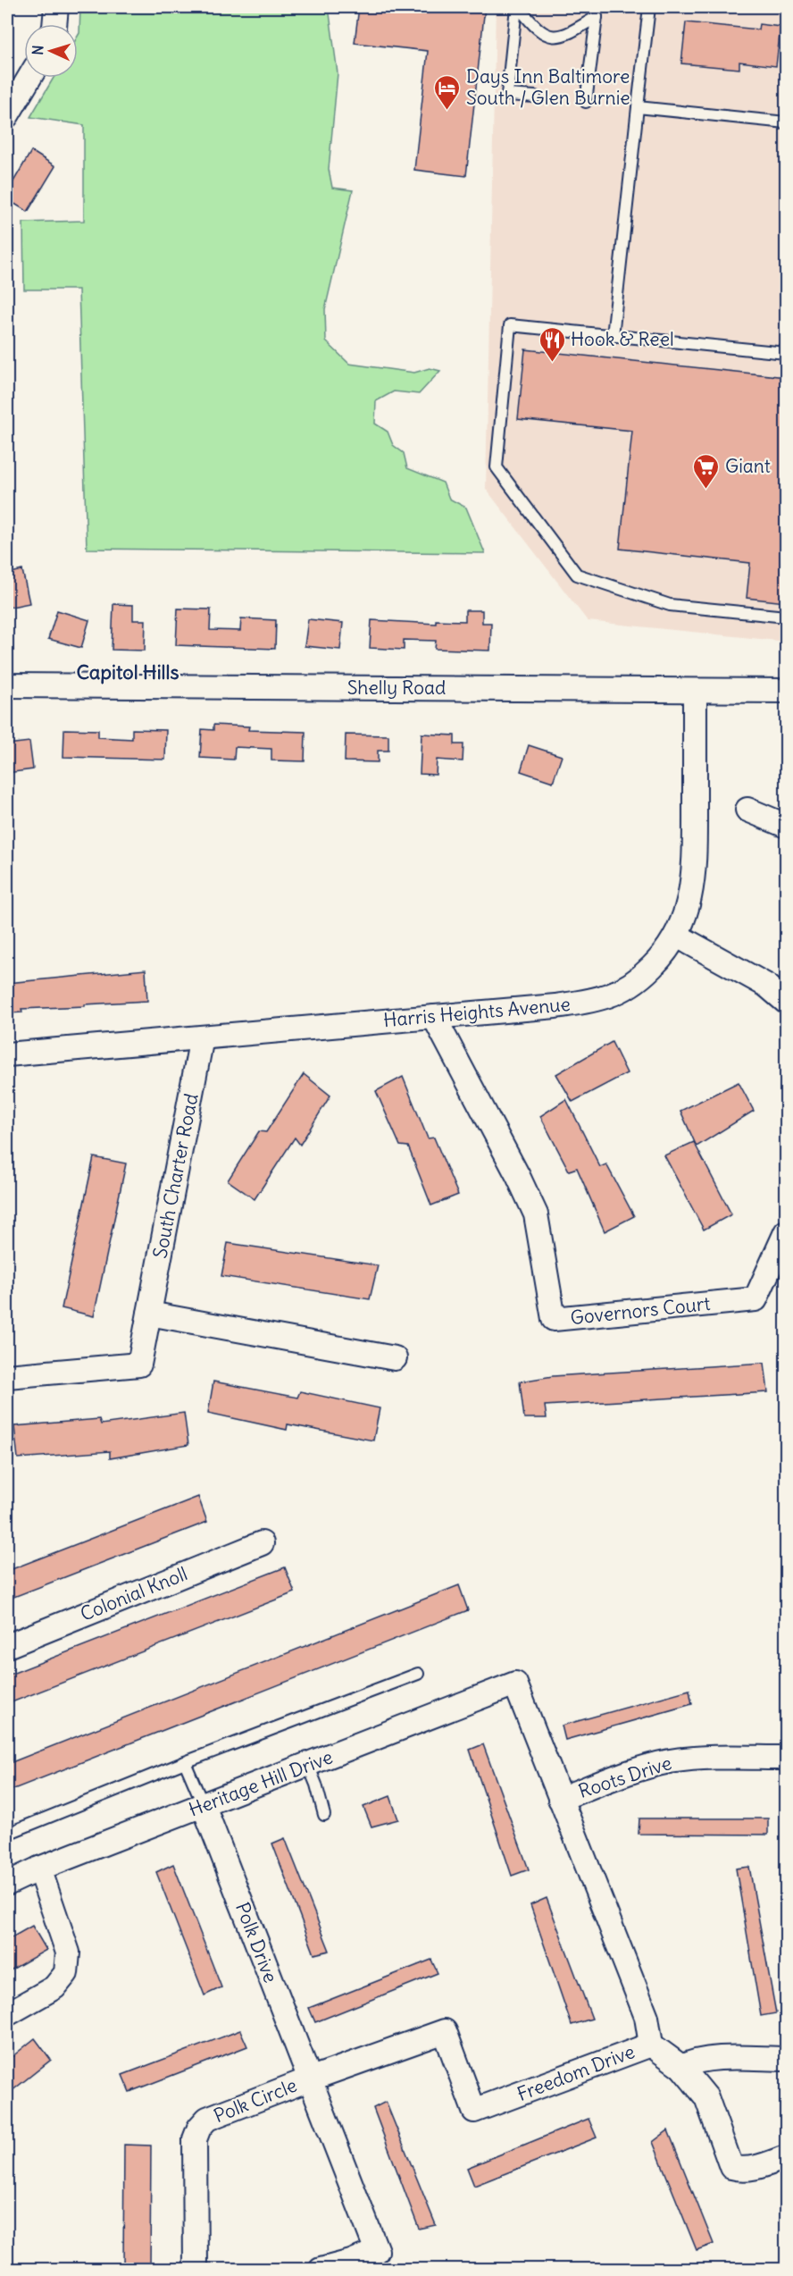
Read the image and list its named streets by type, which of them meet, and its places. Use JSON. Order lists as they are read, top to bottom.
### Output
{
  "streets": {
    "street": [
      "Shelly Road",
      "Harris Heights Avenue",
      "South Charter Road",
      "Governors Court",
      "Colonial Knoll",
      "Roots Drive",
      "Heritage Hill Drive",
      "Polk Drive",
      "Freedom Drive",
      "Polk Circle"
    ]
  },
  "crossings": [
    ["Shelly Road", "Harris Heights Avenue"],
    ["Harris Heights Avenue", "South Charter Road"],
    ["Harris Heights Avenue", "Governors Court"],
    ["Roots Drive", "Freedom Drive"],
    ["Heritage Hill Drive", "Polk Drive"],
    ["Heritage Hill Drive", "Freedom Drive"],
    ["Polk Drive", "Freedom Drive"],
    ["Polk Drive", "Polk Circle"],
    ["Freedom Drive", "Polk Circle"]
  ],
  "districts": ["Capitol Hills"],
  "places": {
    "hotel": ["Days Inn Baltimore South / Glen Burnie"],
    "restaurant": ["Hook & Reel"],
    "supermarket": ["Giant"]
  },
  "north": "left"
}
